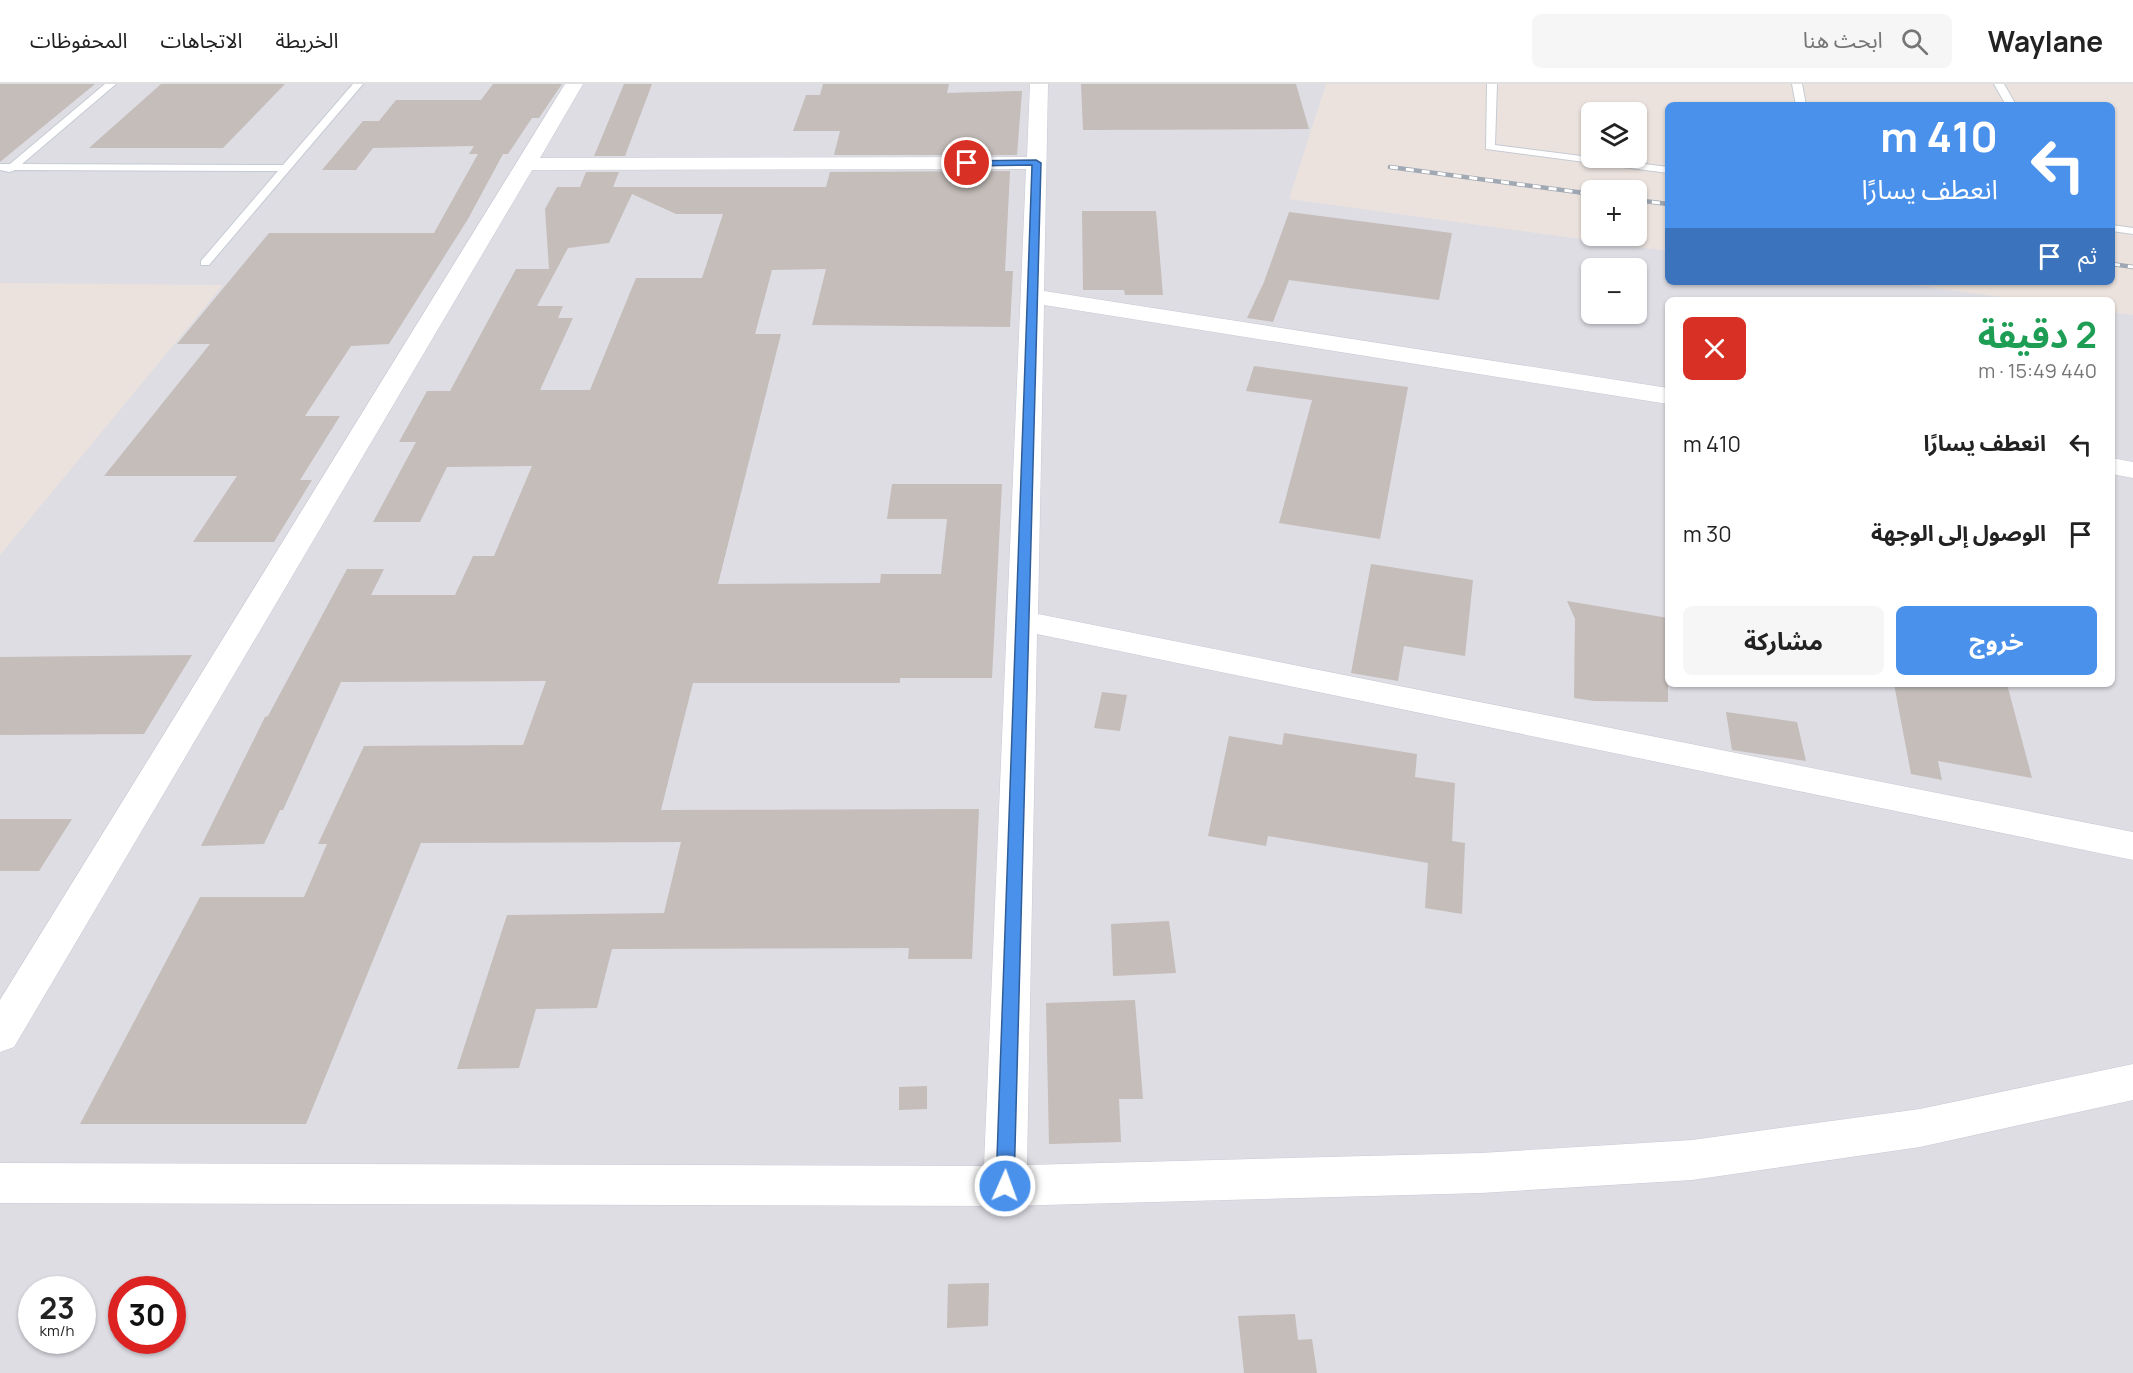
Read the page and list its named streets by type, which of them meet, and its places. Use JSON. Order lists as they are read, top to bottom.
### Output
{
  "page": {
    "header": "Waylane",
    "search": "ابحث هنا",
    "nav": ["الخريطة", "الاتجاهات", "المحفوظات"],
    "map_buttons": ["+", "−"],
    "turn": ["410 m", "انعطف يسارًا"],
    "then": "ثم",
    "heading": ["2 دقيقة", "440 m · 15:49"],
    "list": [
      {
        "name": "انعطف يسارًا",
        "value": "410 m"
      },
      {
        "name": "الوصول إلى الوجهة",
        "value": "30 m"
      }
    ],
    "buttons": ["خروج", "مشاركة"],
    "speed": "23 km/h",
    "limit": "30"
  }
}
